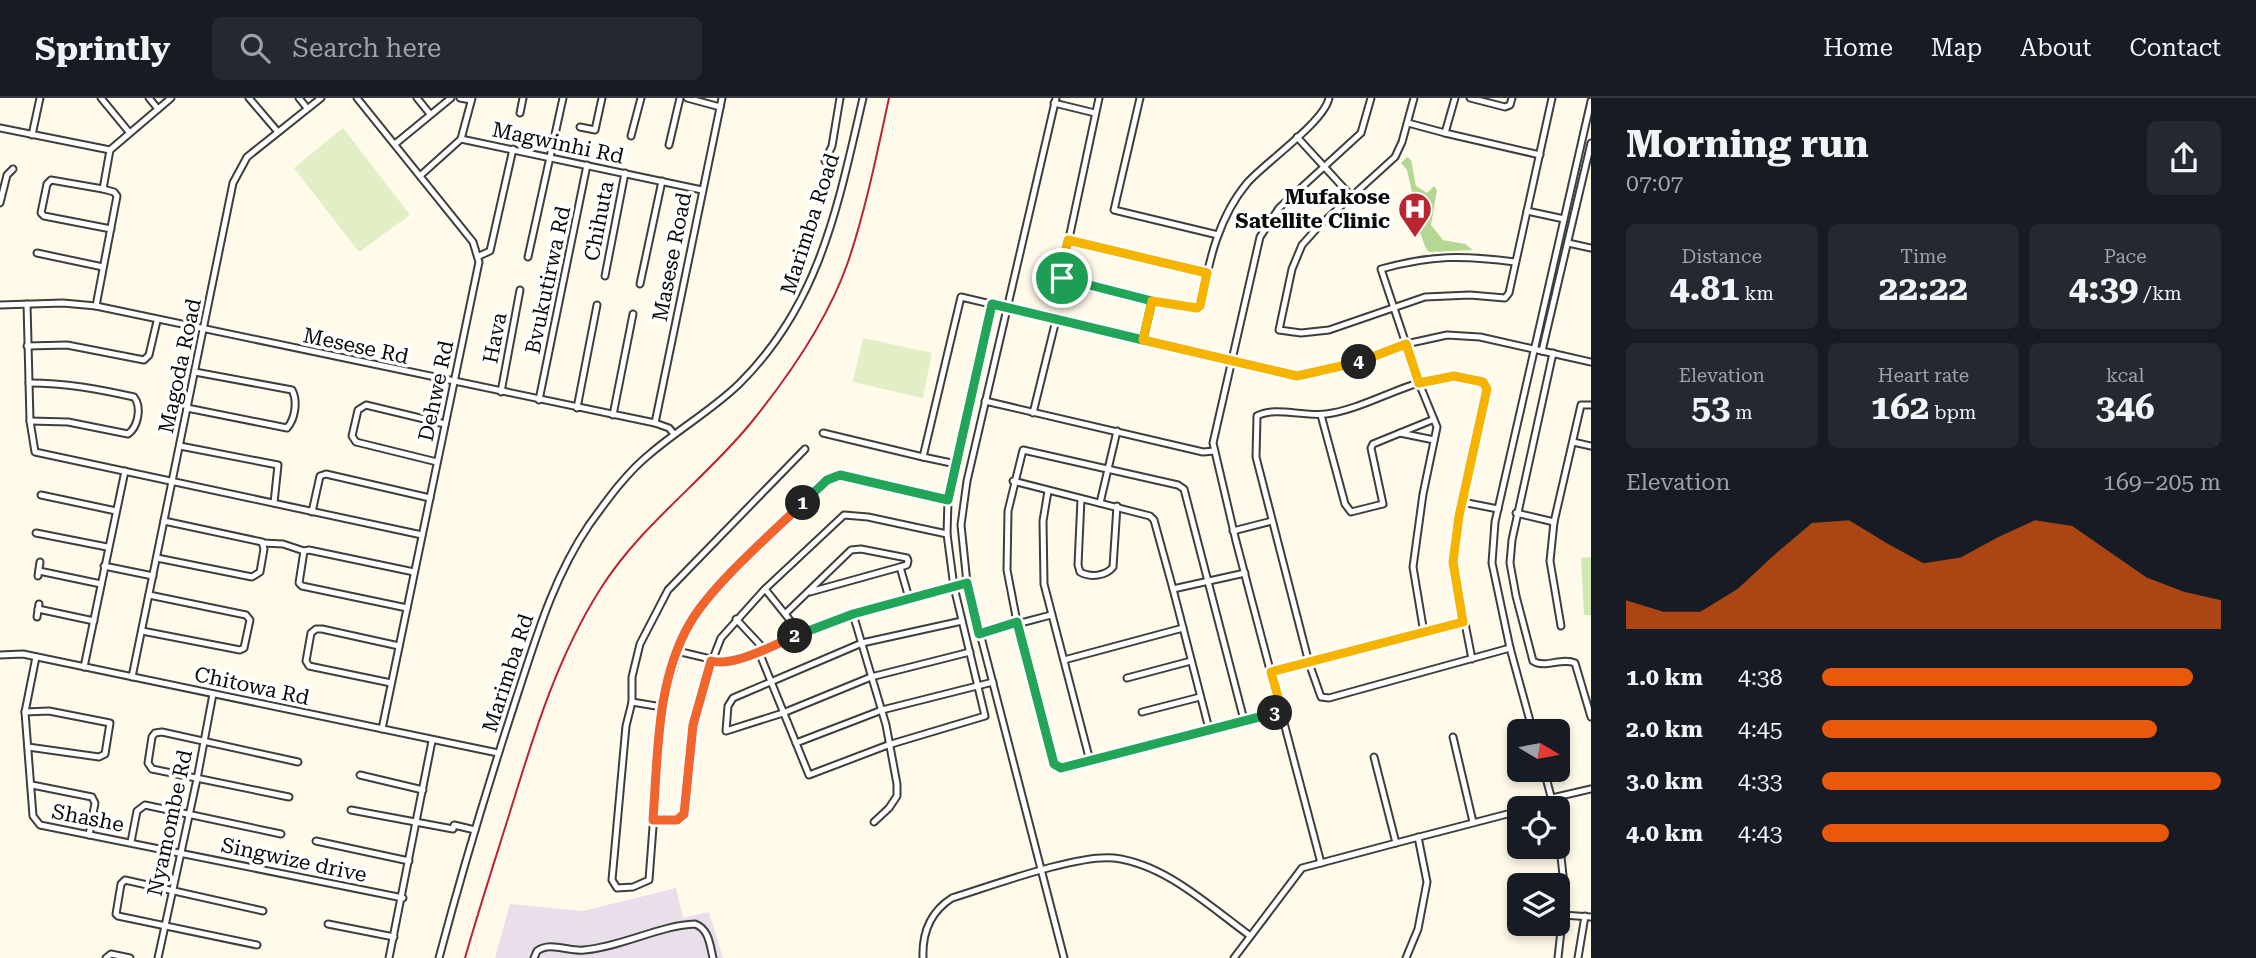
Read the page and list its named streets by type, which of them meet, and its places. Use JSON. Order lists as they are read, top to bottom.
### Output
{
  "streets": {
    "street": [
      "Magwinhi Rd",
      "Chihuta",
      "Marimba Road",
      "Masese Road",
      "Bvukutirwa Rd",
      "Hava",
      "Mesese Rd",
      "Magoda Road",
      "Dehwe Rd",
      "Marimba Rd",
      "Chitowa Rd",
      "Shashe",
      "Nyamombe Rd",
      "Singwize drive"
    ]
  },
  "crossings": [
    ["Magwinhi Rd", "Chihuta"],
    ["Magwinhi Rd", "Masese Road"],
    ["Magwinhi Rd", "Bvukutirwa Rd"],
    ["Magwinhi Rd", "Dehwe Rd"],
    ["Marimba Road", "Mesese Rd"],
    ["Marimba Road", "Marimba Rd"],
    ["Masese Road", "Mesese Rd"],
    ["Bvukutirwa Rd", "Mesese Rd"],
    ["Hava", "Mesese Rd"],
    ["Mesese Rd", "Magoda Road"],
    ["Mesese Rd", "Dehwe Rd"],
    ["Mesese Rd", "Marimba Rd"],
    ["Magoda Road", "Chitowa Rd"],
    ["Dehwe Rd", "Chitowa Rd"],
    ["Marimba Rd", "Chitowa Rd"],
    ["Chitowa Rd", "Nyamombe Rd"],
    ["Shashe", "Nyamombe Rd"],
    ["Shashe", "Singwize drive"],
    ["Nyamombe Rd", "Singwize drive"]
  ],
  "places": {
    "hospital": ["Mufakose Satellite Clinic"]
  },
  "north": "right",
  "page": {
    "header": "Sprintly",
    "search": "Search here",
    "nav": [
      "Home",
      "Map",
      "About",
      "Contact"
    ],
    "heading": ["Morning run", "07:07"],
    "stats": [
      ["Distance", "4.81 km"],
      ["Time", "22:22"],
      ["Pace", "4:39 /km"],
      ["Elevation", "53 m"],
      ["Heart rate", "162 bpm"],
      ["kcal", "346"]
    ],
    "pins": [
      "4",
      "1",
      "2",
      "3"
    ],
    "chart": ["Elevation", "169–205 m"],
    "list": [
      {
        "name": "1.0 km",
        "note": "4:38"
      },
      {
        "name": "2.0 km",
        "note": "4:45"
      },
      {
        "name": "3.0 km",
        "note": "4:33"
      },
      {
        "name": "4.0 km",
        "note": "4:43"
      }
    ]
  }
}
